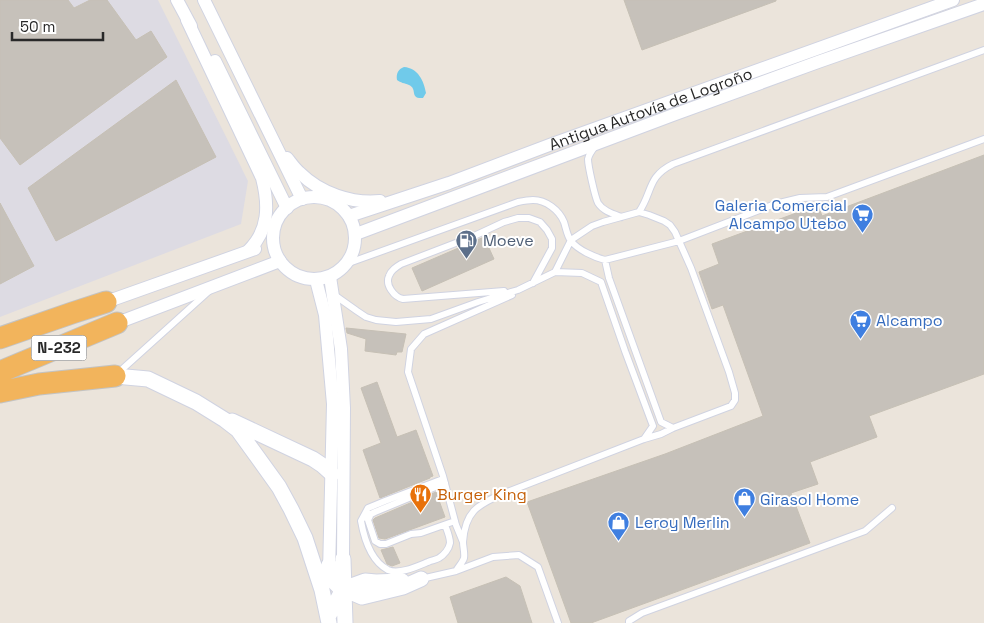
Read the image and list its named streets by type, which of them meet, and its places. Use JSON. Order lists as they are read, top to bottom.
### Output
{
  "streets": {
    "highway": ["N-232"],
    "street": ["Antigua Autovía de Logroño"]
  },
  "places": {
    "supermarket": ["Galeria Comercial Alcampo Utebo", "Alcampo"],
    "fuel station": ["Moeve"],
    "restaurant": ["Burger King"],
    "shop": ["Girasol Home", "Leroy Merlin"]
  },
  "scale_bar": "50 m"
}
